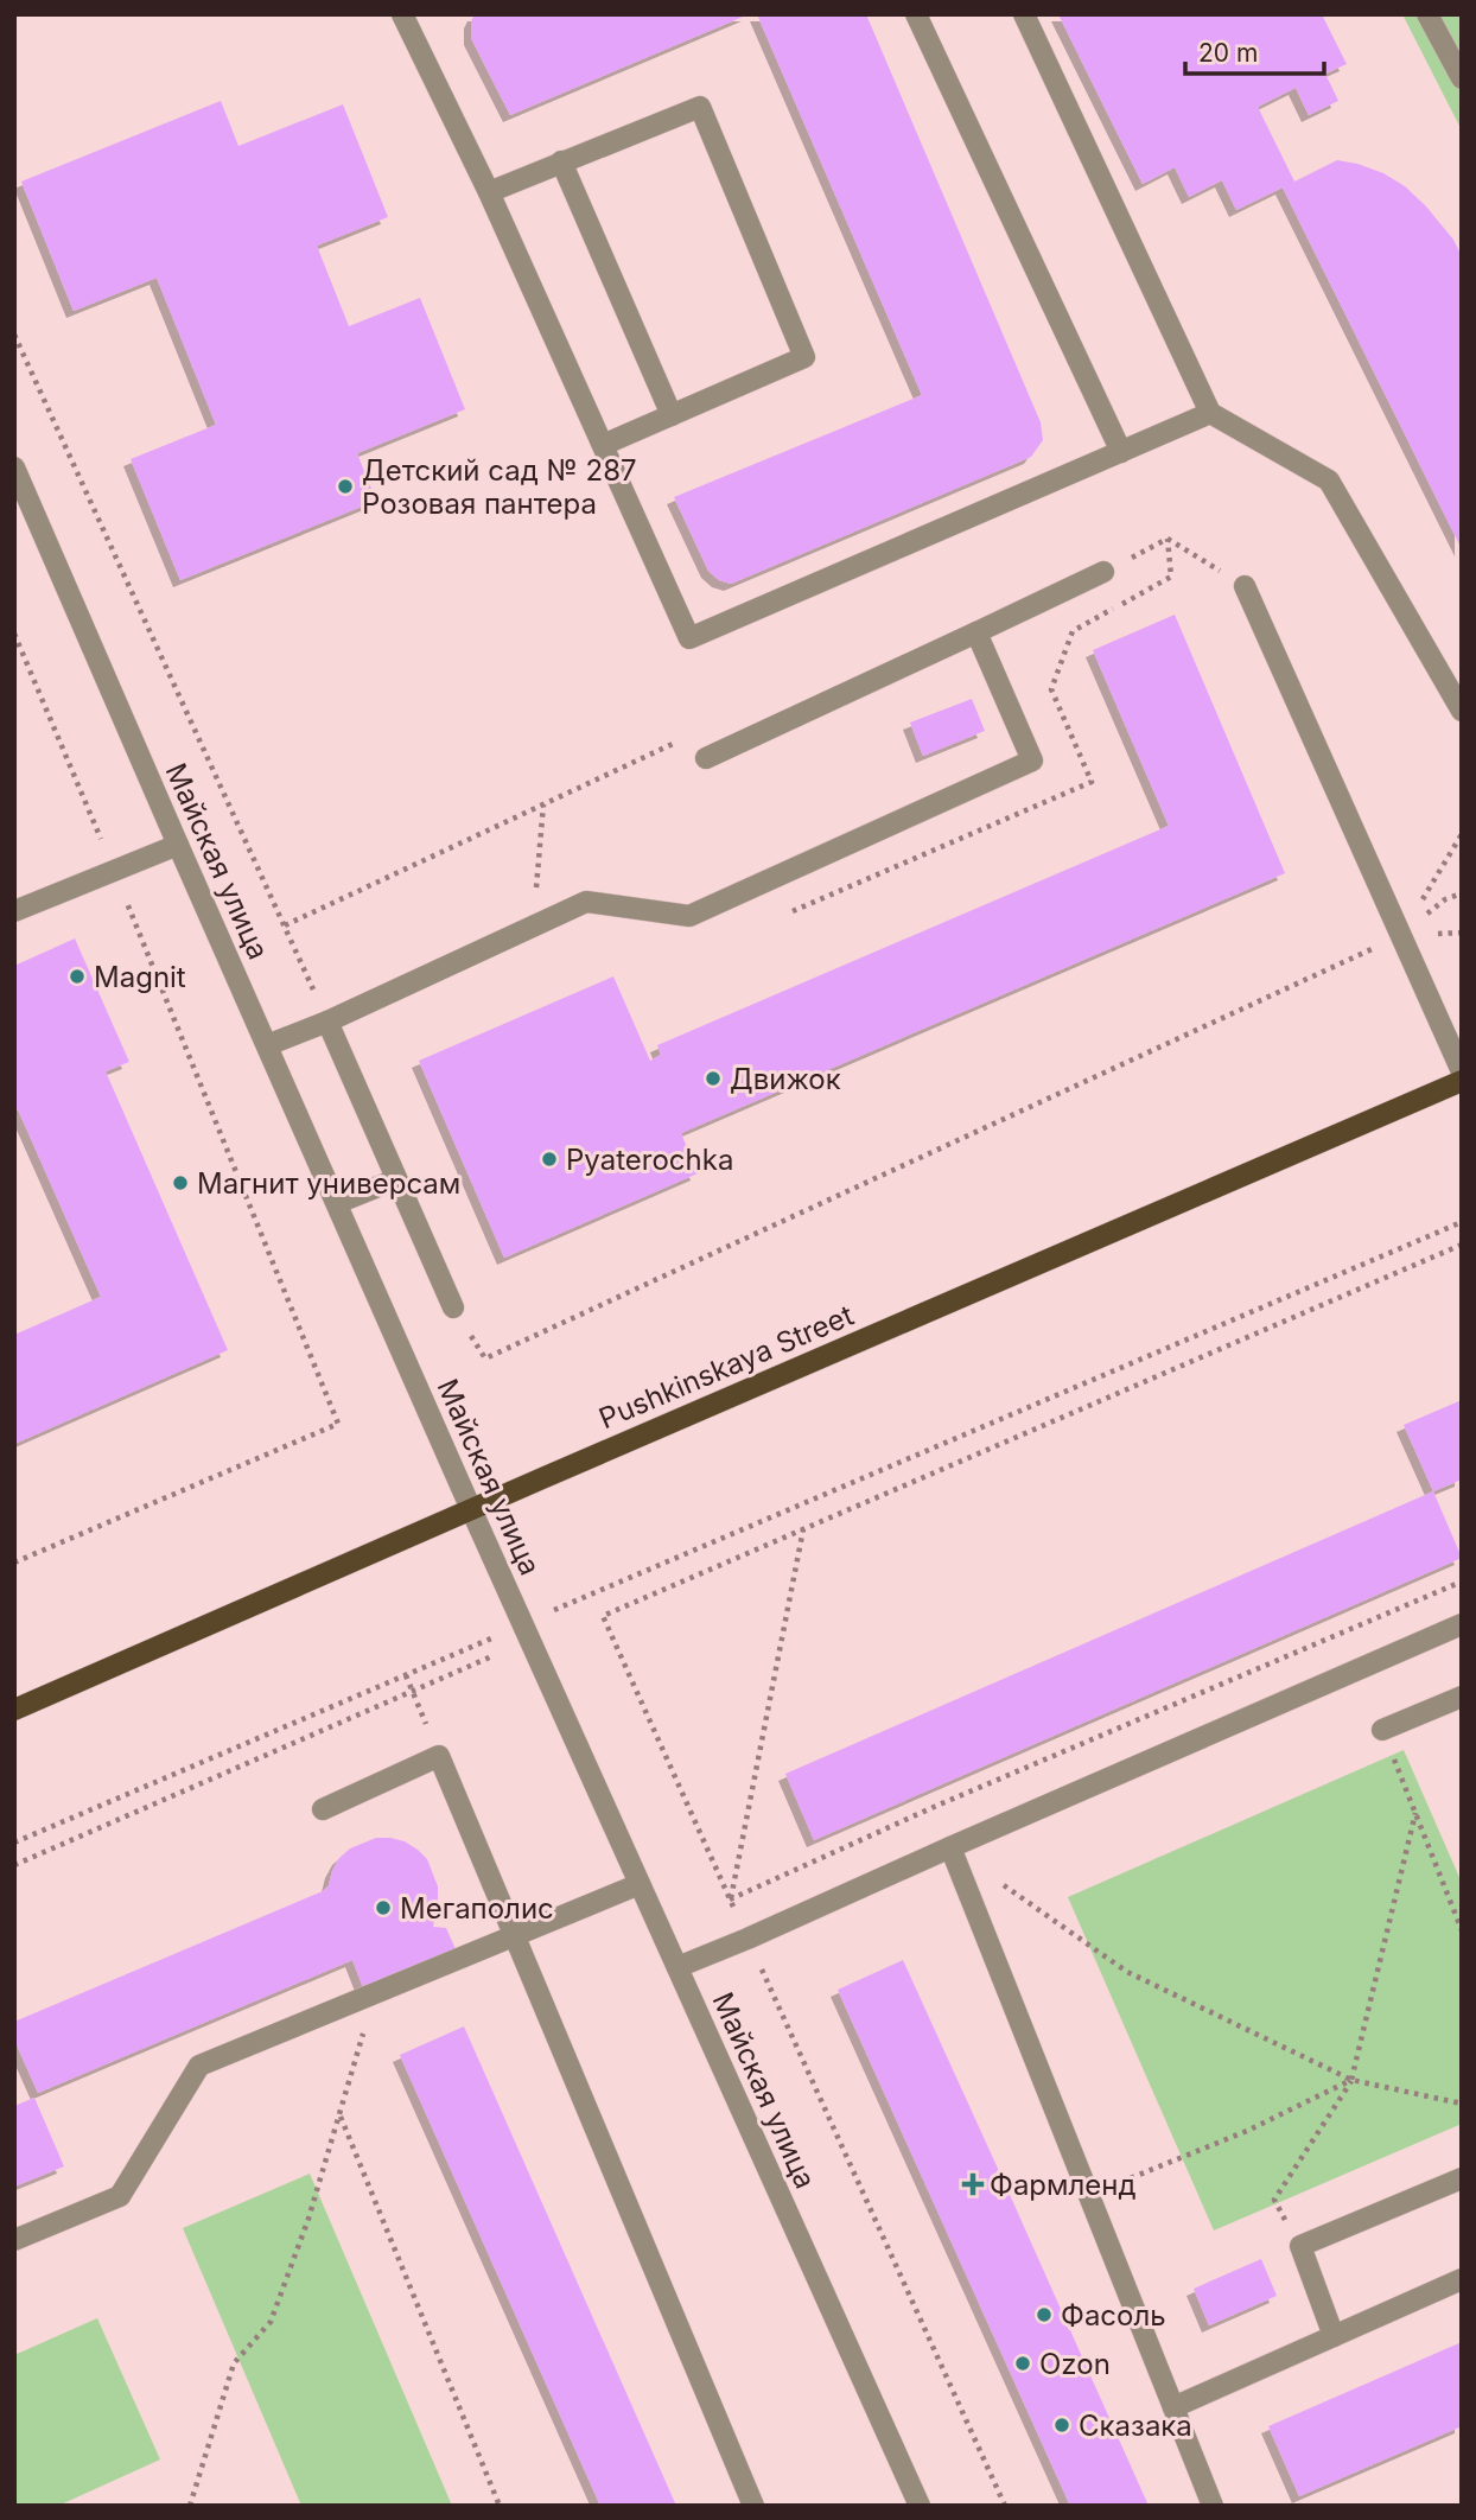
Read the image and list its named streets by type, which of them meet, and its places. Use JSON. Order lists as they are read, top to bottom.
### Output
{
  "streets": {
    "main road": ["Pushkinskaya Street"],
    "street": ["Майская улица"]
  },
  "crossings": [
    ["Майская улица", "Pushkinskaya Street"]
  ],
  "places": {
    "other": [
      "Детский сад № 287 Розовая пантера",
      "Magnit",
      "Движок",
      "Pyaterochka",
      "Магнит универсам",
      "Мегаполис",
      "Фасоль",
      "Ozon",
      "Сказака"
    ],
    "health": ["Фармленд"]
  },
  "scale_bar": "20 m"
}
